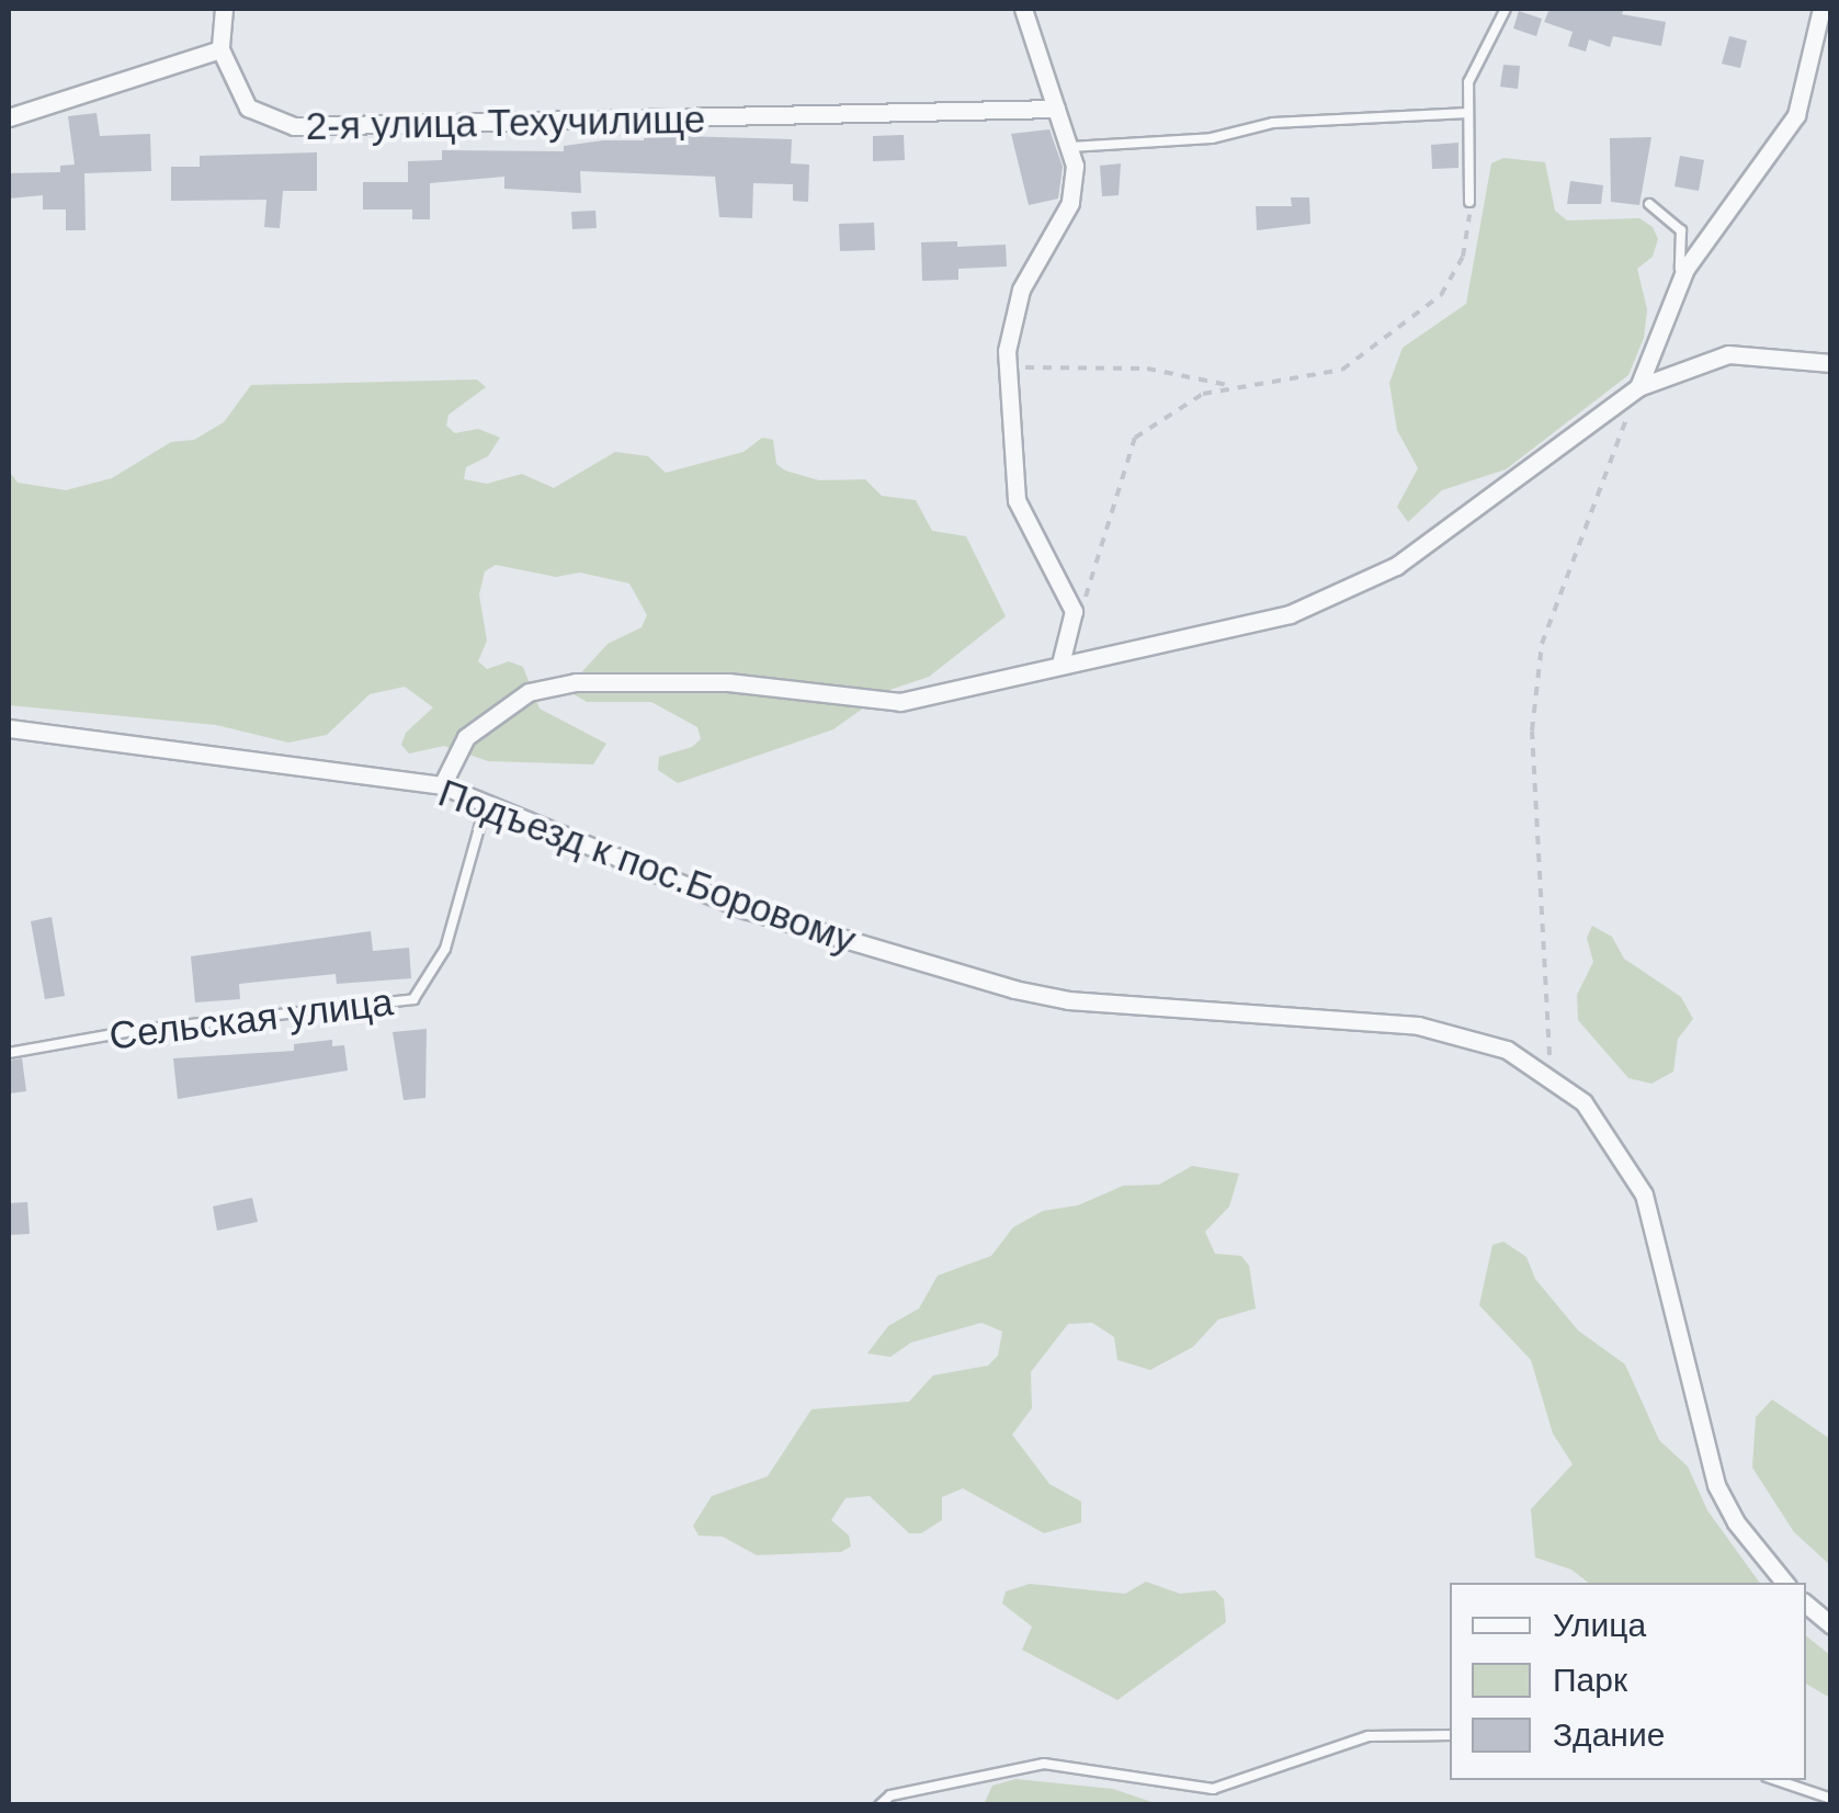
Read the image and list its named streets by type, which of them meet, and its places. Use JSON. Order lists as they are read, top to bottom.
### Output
{
  "streets": {
    "street": ["2-я улица Техучилище", "Подъезд к пос.Боровому"],
    "lane": ["Сельская улица"]
  },
  "crossings": [
    ["Подъезд к пос.Боровому", "Сельская улица"]
  ],
  "legend": ["Улица", "Парк", "Здание"]
}
